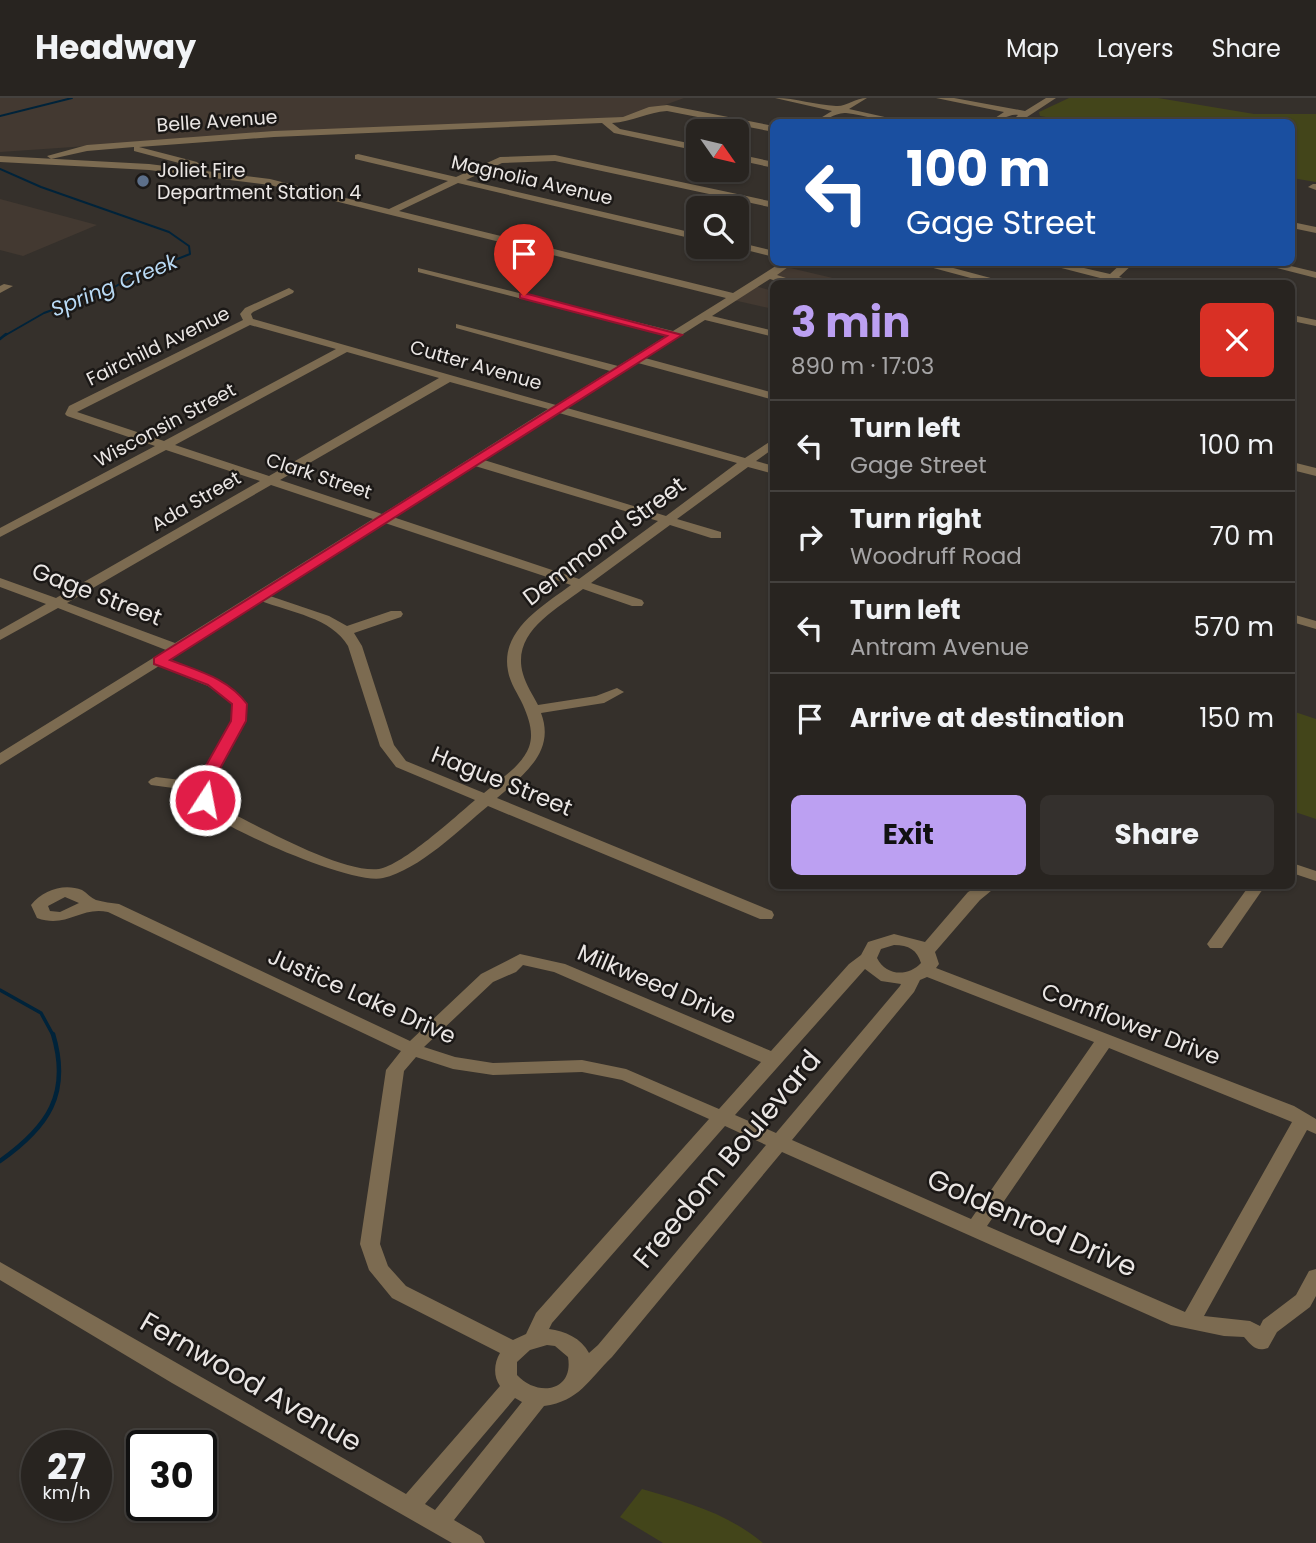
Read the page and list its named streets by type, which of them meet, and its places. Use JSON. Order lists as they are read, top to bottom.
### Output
{
  "streets": {
    "street": [
      "Belle Avenue",
      "Magnolia Avenue",
      "Fairchild Avenue",
      "Cutter Avenue",
      "Wisconsin Street",
      "Clark Street",
      "Ada Street",
      "Demmond Street",
      "Gage Street",
      "Hague Street",
      "Milkweed Drive",
      "Justice Lake Drive",
      "Cornflower Drive",
      "Freedom Boulevard",
      "Goldenrod Drive",
      "Fernwood Avenue"
    ]
  },
  "crossings": [
    ["Fairchild Avenue", "Cutter Avenue"],
    ["Fairchild Avenue", "Clark Street"],
    ["Cutter Avenue", "Wisconsin Street"],
    ["Cutter Avenue", "Ada Street"],
    ["Cutter Avenue", "Demmond Street"],
    ["Wisconsin Street", "Clark Street"],
    ["Clark Street", "Ada Street"],
    ["Clark Street", "Demmond Street"],
    ["Ada Street", "Gage Street"],
    ["Demmond Street", "Gage Street"],
    ["Demmond Street", "Hague Street"],
    ["Milkweed Drive", "Justice Lake Drive"],
    ["Milkweed Drive", "Freedom Boulevard"],
    ["Justice Lake Drive", "Freedom Boulevard"],
    ["Justice Lake Drive", "Goldenrod Drive"],
    ["Cornflower Drive", "Freedom Boulevard"],
    ["Freedom Boulevard", "Goldenrod Drive"]
  ],
  "water": ["Spring Creek"],
  "places": ["Joliet Fire Department Station 4"],
  "north": "bottom right",
  "page": {
    "header": "Headway",
    "nav": ["Map", "Layers", "Share"],
    "turn": ["100 m", "Gage Street"],
    "heading": ["3 min", "890 m · 17:03"],
    "list": [
      {
        "name": "Turn left",
        "note": "Gage Street",
        "value": "100 m"
      },
      {
        "name": "Turn right",
        "note": "Woodruff Road",
        "value": "70 m"
      },
      {
        "name": "Turn left",
        "note": "Antram Avenue",
        "value": "570 m"
      },
      {
        "name": "Arrive at destination",
        "value": "150 m"
      }
    ],
    "buttons": ["Exit", "Share"],
    "speed": "27 km/h",
    "limit": "30"
  }
}
